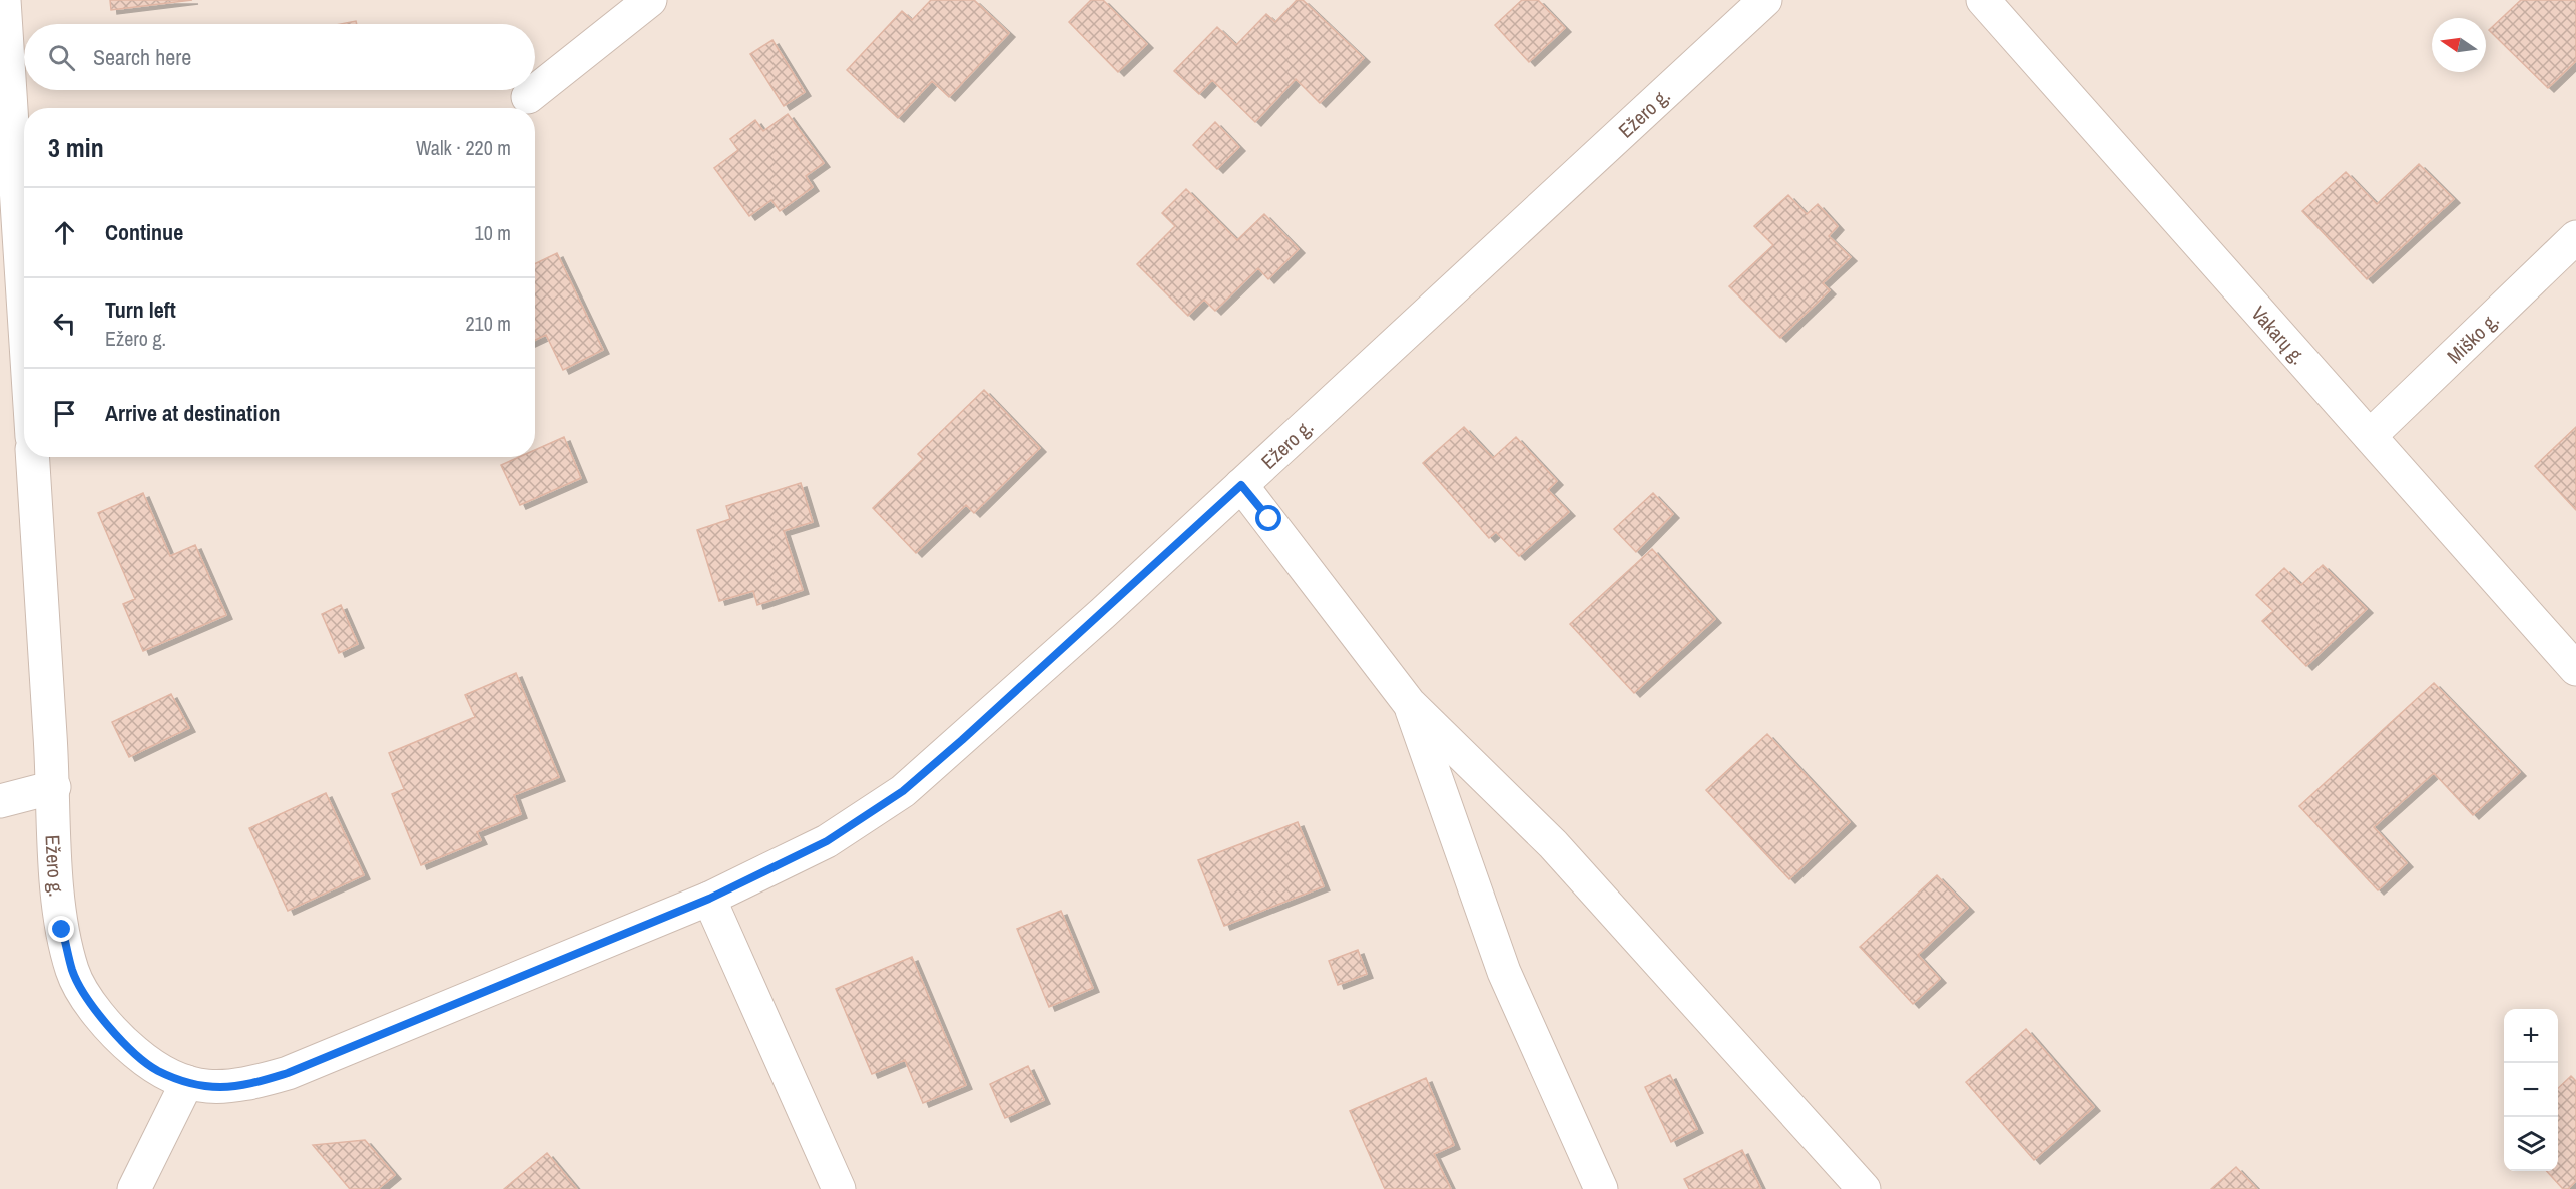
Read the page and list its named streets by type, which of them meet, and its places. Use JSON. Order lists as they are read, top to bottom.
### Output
{
  "streets": {
    "street": ["Ežero g.", "Vakarų g.", "Miško g."]
  },
  "crossings": [
    ["Vakarų g.", "Miško g."]
  ],
  "north": "left",
  "page": {
    "search": "Search here",
    "heading": ["3 min", "Walk · 220 m"],
    "list": [
      ["Continue", "10 m"],
      ["Turn left", "Ežero g.", "210 m"],
      "Arrive at destination"
    ],
    "map_buttons": ["+", "−"]
  }
}
